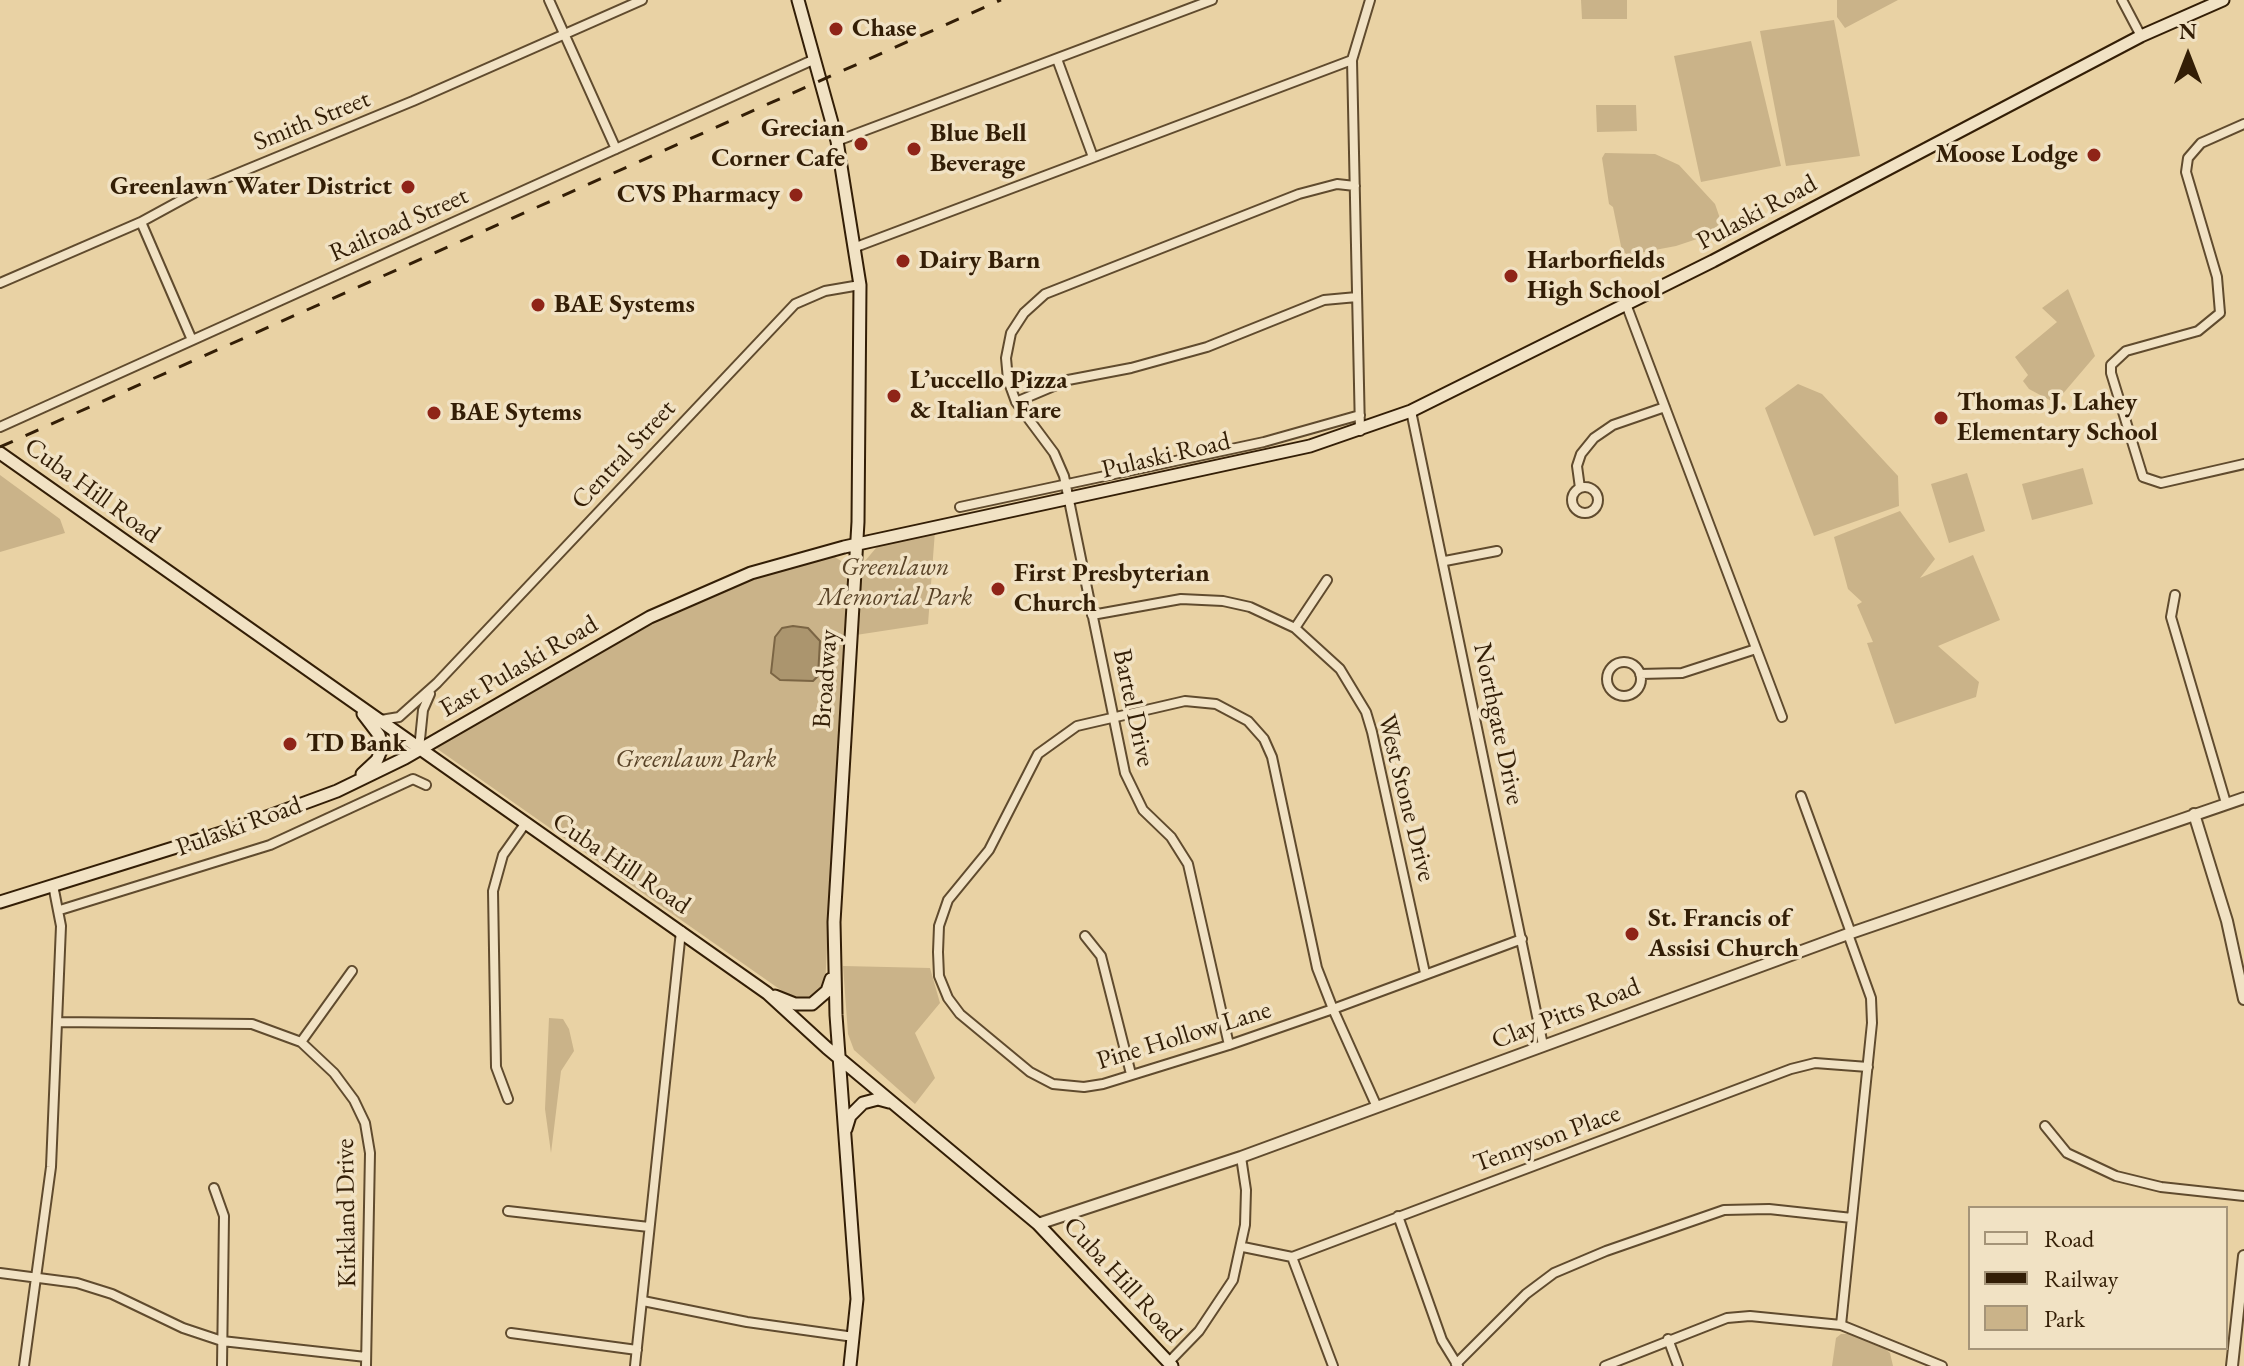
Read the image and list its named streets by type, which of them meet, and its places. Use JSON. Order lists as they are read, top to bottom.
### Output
{
  "streets": {
    "main road": [
      "Pulaski Road",
      "Cuba Hill Road",
      "East Pulaski Road",
      "Broadway"
    ],
    "street": [
      "Smith Street",
      "Railroad Street",
      "Central Street",
      "Bartel Drive",
      "Northgate Drive",
      "West Stone Drive",
      "Clay Pitts Road",
      "Pine Hollow Lane",
      "Tennyson Place",
      "Kirkland Drive"
    ]
  },
  "crossings": [
    ["Pulaski Road", "East Pulaski Road"],
    ["Pulaski Road", "Bartel Drive"],
    ["Pulaski Road", "Northgate Drive"],
    ["Railroad Street", "Broadway"],
    ["Central Street", "Cuba Hill Road"],
    ["Central Street", "East Pulaski Road"],
    ["Central Street", "Broadway"],
    ["Cuba Hill Road", "East Pulaski Road"],
    ["Cuba Hill Road", "Broadway"],
    ["Cuba Hill Road", "Clay Pitts Road"],
    ["East Pulaski Road", "Broadway"],
    ["East Pulaski Road", "Bartel Drive"],
    ["Bartel Drive", "West Stone Drive"],
    ["Bartel Drive", "Pine Hollow Lane"],
    ["Northgate Drive", "Clay Pitts Road"],
    ["Northgate Drive", "Pine Hollow Lane"],
    ["West Stone Drive", "Pine Hollow Lane"],
    ["Clay Pitts Road", "Pine Hollow Lane"]
  ],
  "parks": ["Greenlawn Memorial Park", "Greenlawn Park"],
  "places": [
    "Chase",
    "Grecian Corner Cafe",
    "Blue Bell Beverage",
    "Moose Lodge",
    "Greenlawn Water District",
    "CVS Pharmacy",
    "Dairy Barn",
    "Harborfields High School",
    "BAE Systems",
    "L’uccello Pizza & Italian Fare",
    "BAE Sytems",
    "Thomas J. Lahey Elementary School",
    "First Presbyterian Church",
    "TD Bank",
    "St. Francis of Assisi Church"
  ],
  "legend": ["Road", "Railway", "Park"],
  "north": "top"
}
